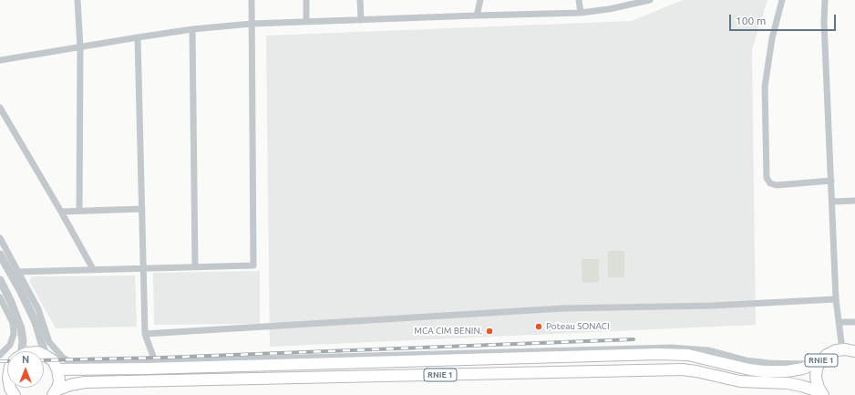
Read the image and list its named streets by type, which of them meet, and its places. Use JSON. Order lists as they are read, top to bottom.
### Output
{
  "streets": {
    "highway": ["RNIE 1"]
  },
  "places": ["Poteau SONACI", "MCA CIM BENIN."],
  "scale_bar": "100 m",
  "north": "top"
}
